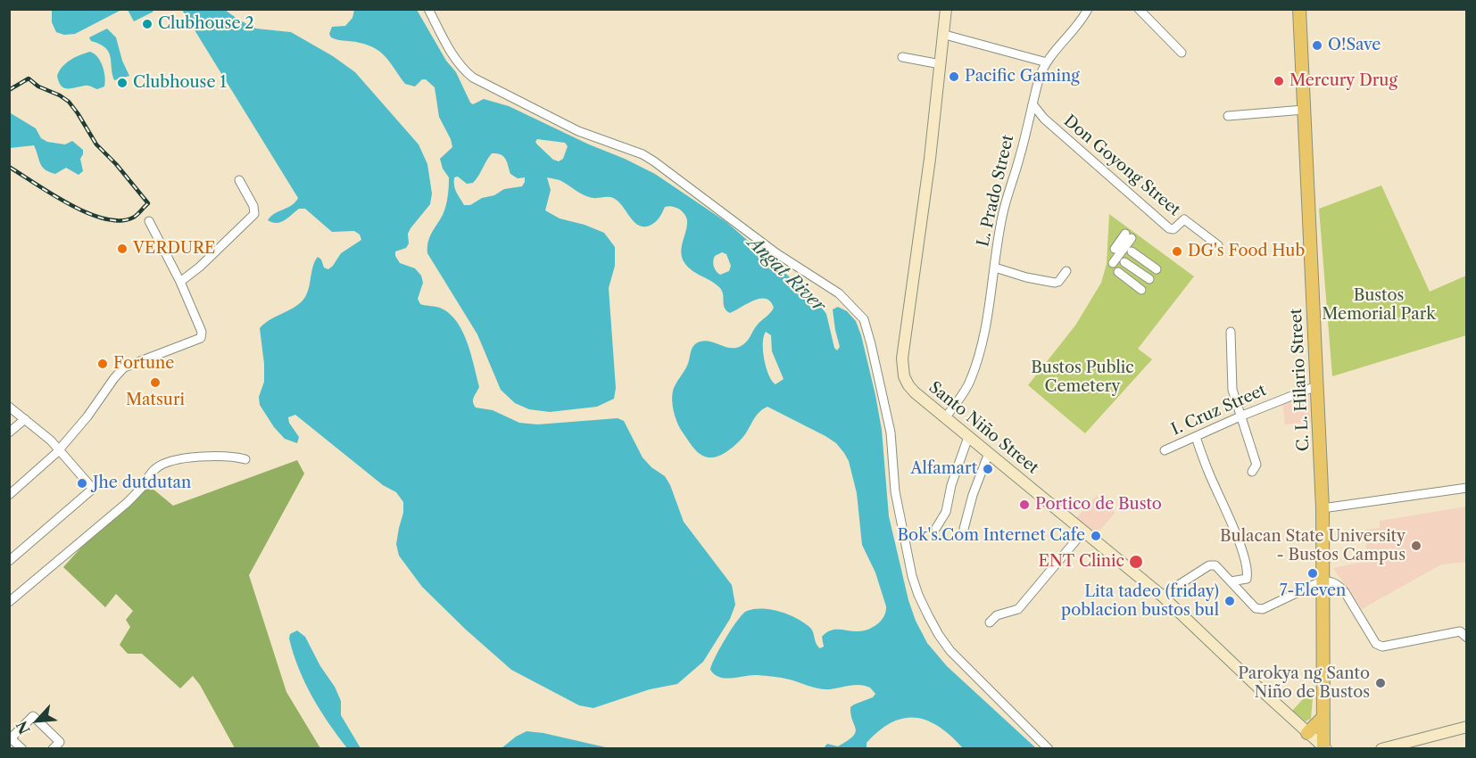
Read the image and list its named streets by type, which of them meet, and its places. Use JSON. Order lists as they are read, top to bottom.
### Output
{
  "streets": {
    "main road": ["C. L. Hilario Street"],
    "street": [
      "Don Goyong Street",
      "L. Prado Street",
      "I. Cruz Street",
      "Santo Niño Street"
    ]
  },
  "crossings": [
    ["Don Goyong Street", "L. Prado Street"],
    ["L. Prado Street", "Santo Niño Street"],
    ["C. L. Hilario Street", "I. Cruz Street"],
    ["C. L. Hilario Street", "Santo Niño Street"]
  ],
  "water": ["Angat River"],
  "parks": ["Bustos Memorial Park", "Bustos Public Cemetery"],
  "places": [
    "Clubhouse 2",
    "O!Save",
    "Pacific Gaming",
    "Mercury Drug",
    "Clubhouse 1",
    "VERDURE",
    "DG's Food Hub",
    "Fortune",
    "Matsuri",
    "Alfamart",
    "Jhe dutdutan",
    "Portico de Busto",
    "Bok's.Com Internet Cafe",
    "Bulacan State University - Bustos Campus",
    "ENT Clinic",
    "7-Eleven",
    "Lita tadeo (friday) poblacion bustos bul",
    "Parokya ng Santo Niño de Bustos"
  ],
  "north": "bottom left"
}
